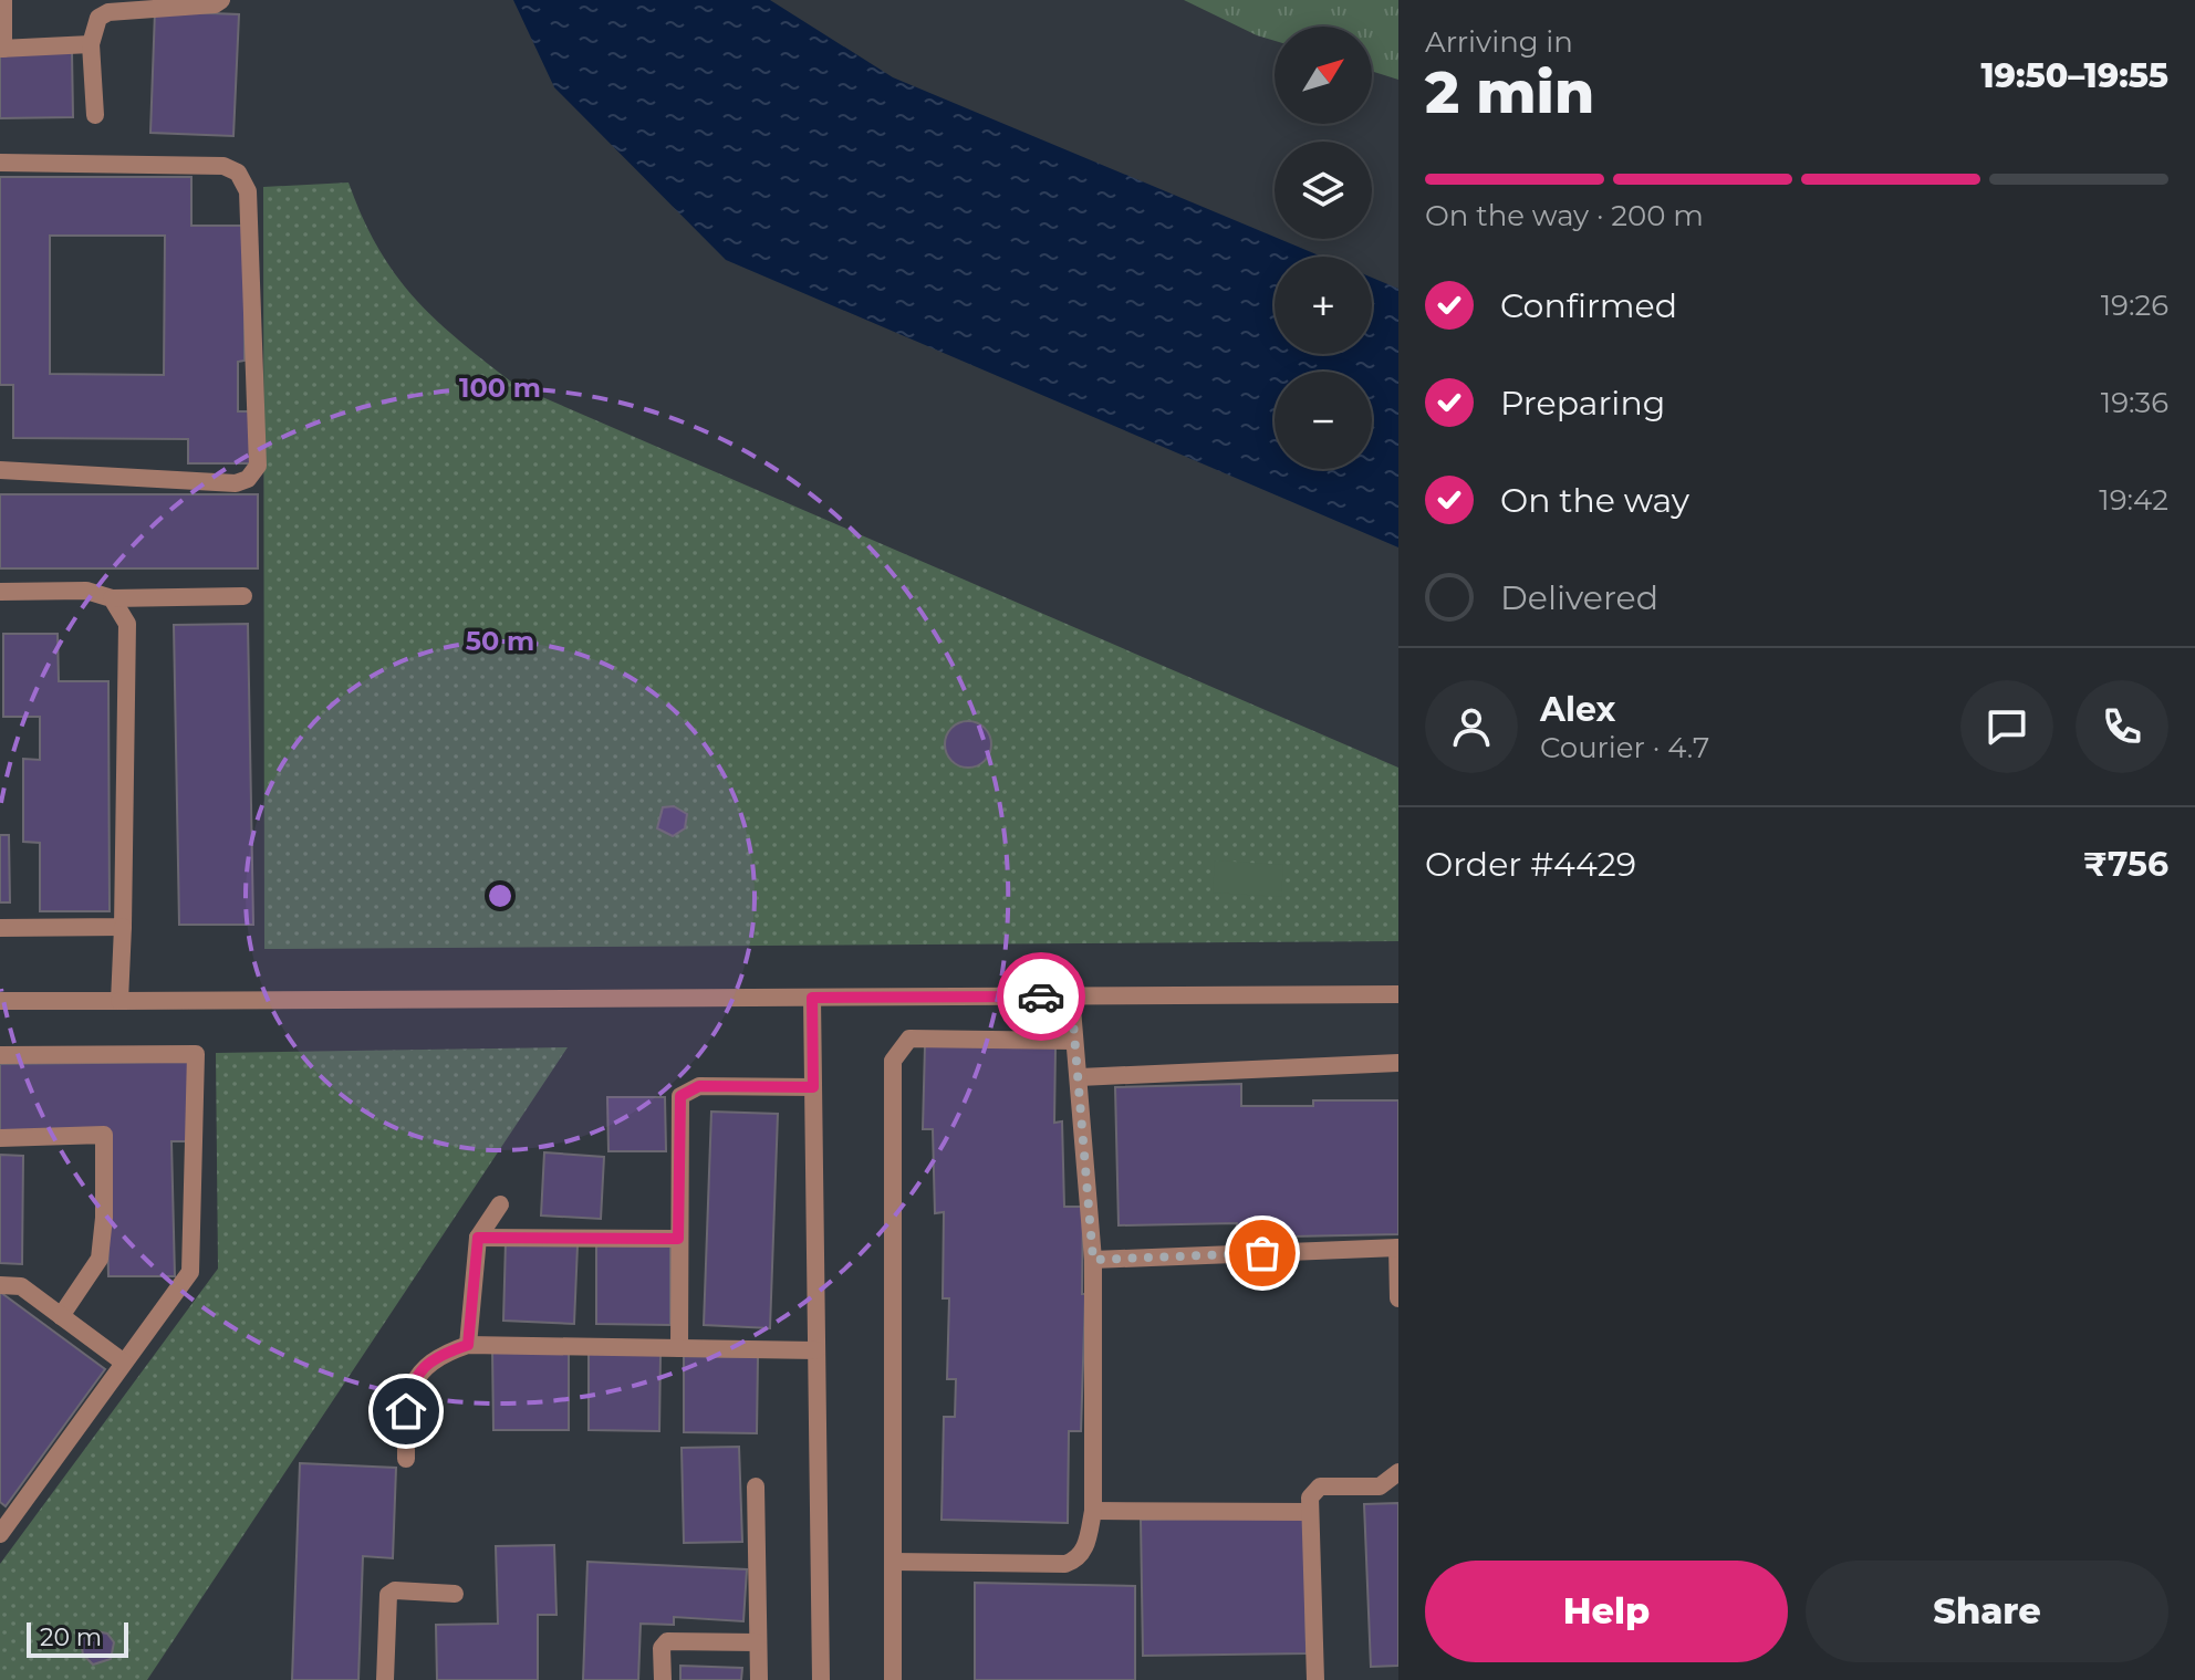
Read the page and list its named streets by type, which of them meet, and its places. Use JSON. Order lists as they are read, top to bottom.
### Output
{
  "scale_bar": "20 m",
  "north": "top right",
  "page": {
    "heading": ["2 min", "Arriving in", "19:50–19:55"],
    "panel": [
      "Alex",
      "Courier · 4.7",
      "Order #4429",
      "₹756"
    ],
    "map_buttons": ["+", "−"],
    "bar": "On the way · 200 m",
    "list": [
      ["Confirmed", "19:26"],
      ["Preparing", "19:36"],
      ["On the way", "19:42"],
      "Delivered"
    ],
    "buttons": ["Help", "Share"],
    "scale": "20 m"
  },
  "rings": ["100 m", "50 m"]
}
